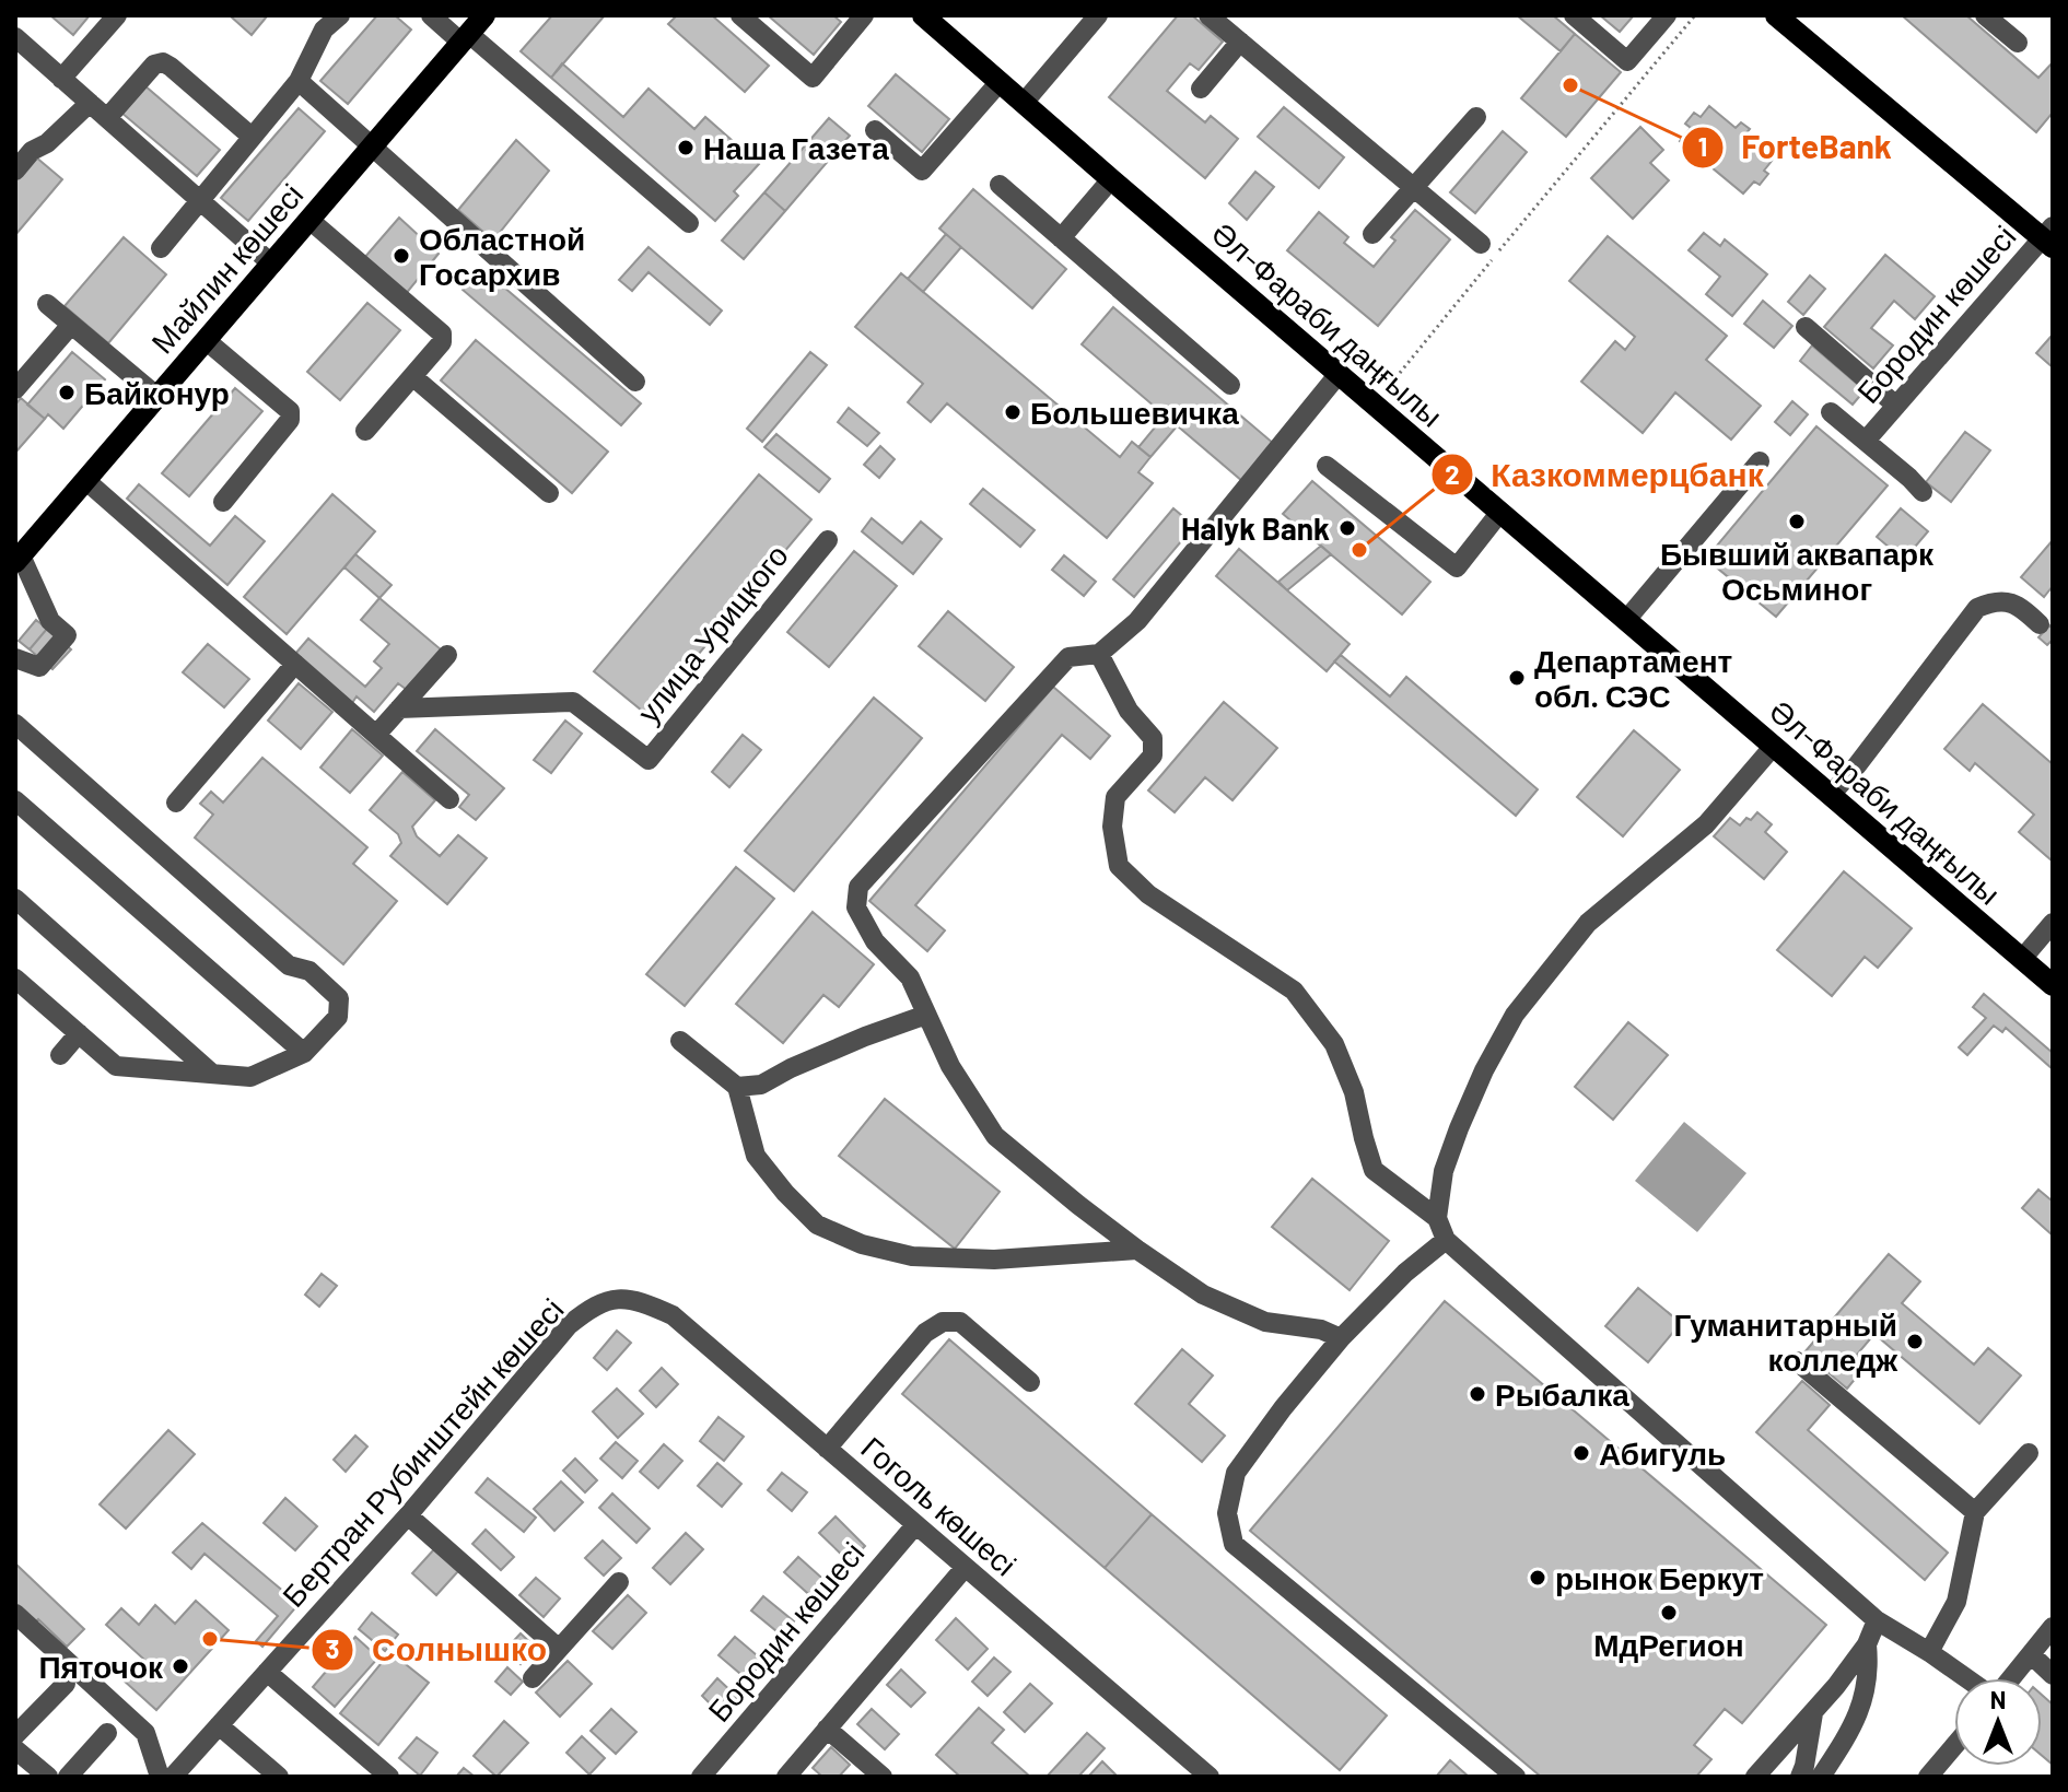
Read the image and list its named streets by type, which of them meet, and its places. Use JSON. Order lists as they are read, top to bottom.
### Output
{
  "streets": {
    "main road": ["Майлин көшесі", "Әл-Фараби даңғылы"],
    "street": [
      "Бородин көшесі",
      "улица Урицкого",
      "Бертран Рубинштейн көшесі",
      "Гоголь көшесі"
    ]
  },
  "crossings": [
    ["Бородин көшесі", "Гоголь көшесі"],
    ["Бертран Рубинштейн көшесі", "Гоголь көшесі"]
  ],
  "places": [
    "ForteBank",
    "Наша Газета",
    "Областной Госархив",
    "Байконур",
    "Большевичка",
    "Бывший аквапарк Осьминог",
    "Halyk Bank",
    "Казкоммерцбанк",
    "Департамент обл. СЭС",
    "Гуманитарный колледж",
    "Рыбалка",
    "Абигуль",
    "рынок Беркут",
    "МдРегион",
    "Солнышко",
    "Пяточок"
  ],
  "north": "top"
}
